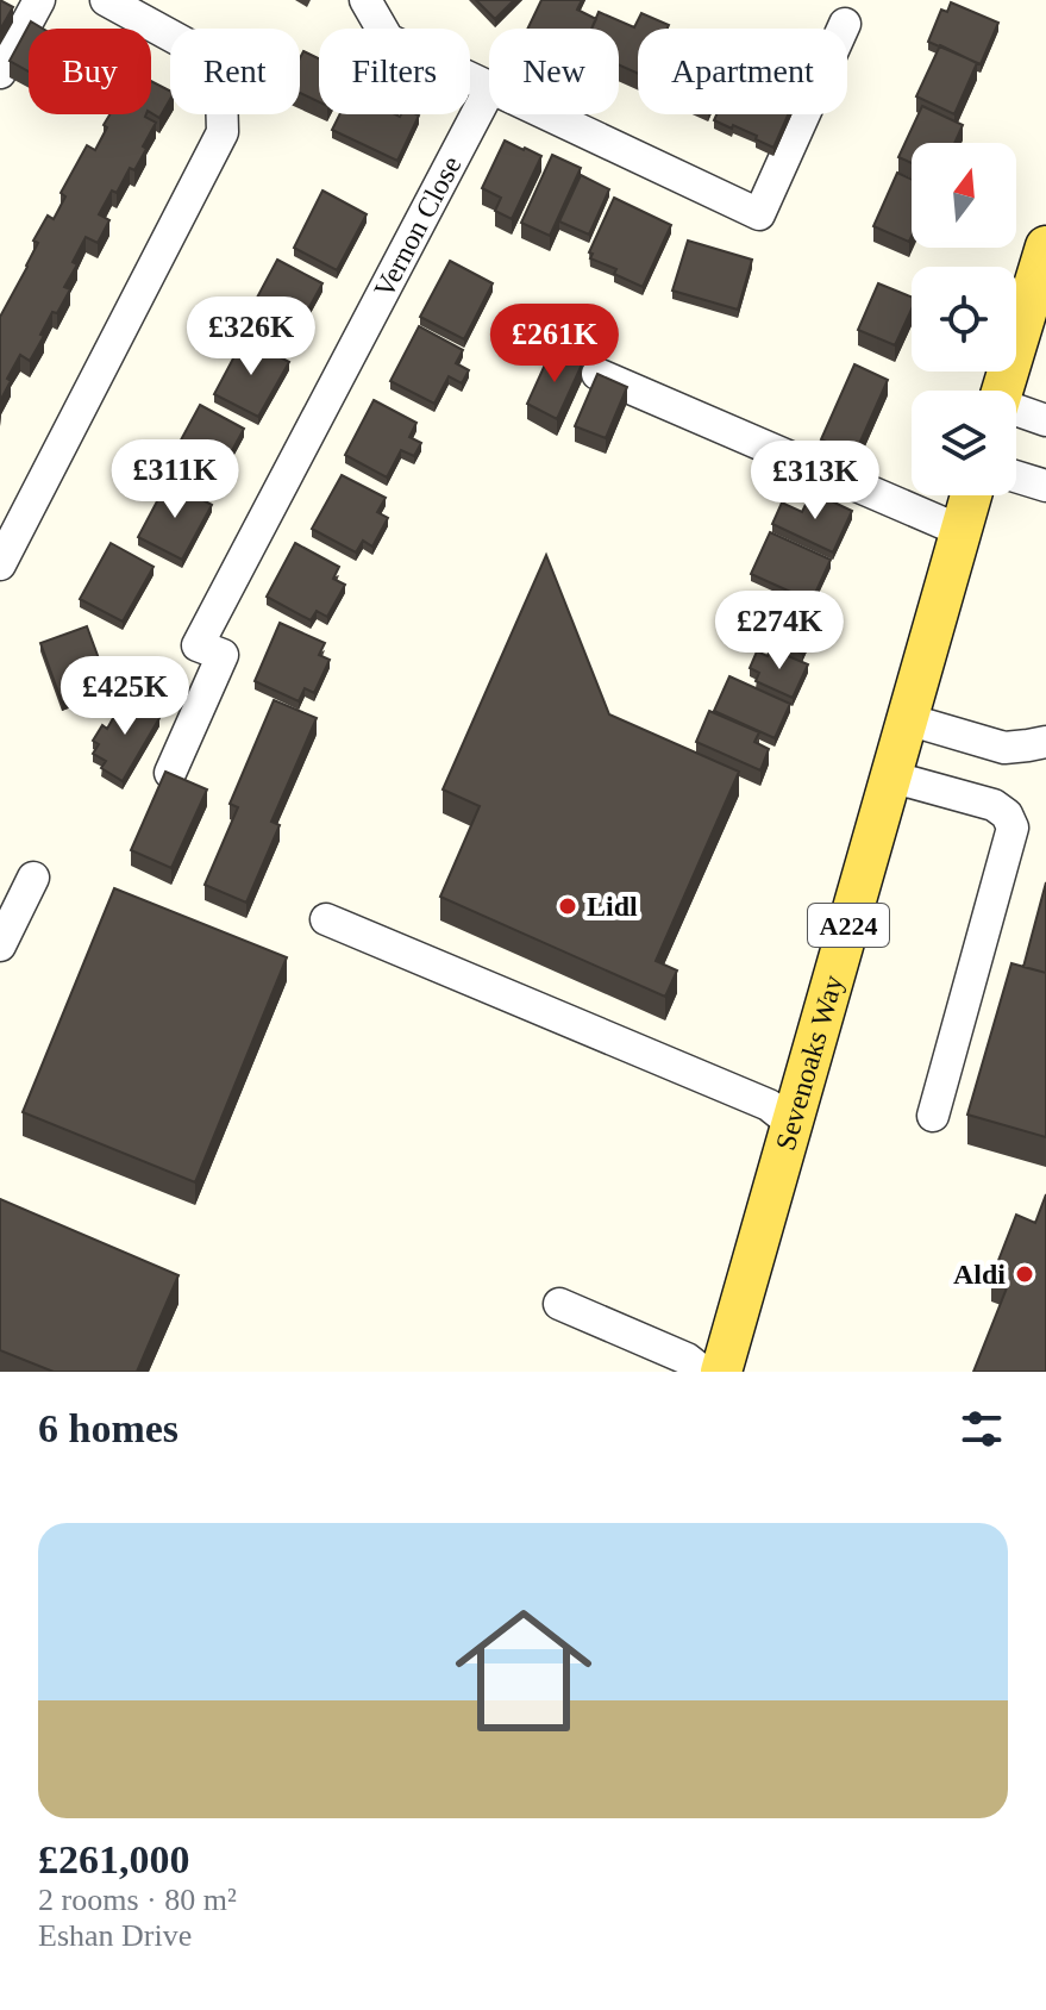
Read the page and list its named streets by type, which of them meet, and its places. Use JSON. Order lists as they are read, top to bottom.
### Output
{
  "streets": {
    "main road": ["A224", "Sevenoaks Way"],
    "street": ["Vernon Close"]
  },
  "places": ["Lidl", "Aldi"],
  "north": "top",
  "page": {
    "chip": [
      "Buy",
      "Rent",
      "Filters",
      "New",
      "Apartment"
    ],
    "price": [
      "£326K",
      "£261K",
      "£311K",
      "£313K",
      "£274K",
      "£425K"
    ],
    "heading": "6 homes",
    "list": [
      {
        "name": "£261,000",
        "note": "2 rooms · 80 m² · Eshan Drive"
      }
    ]
  }
}
